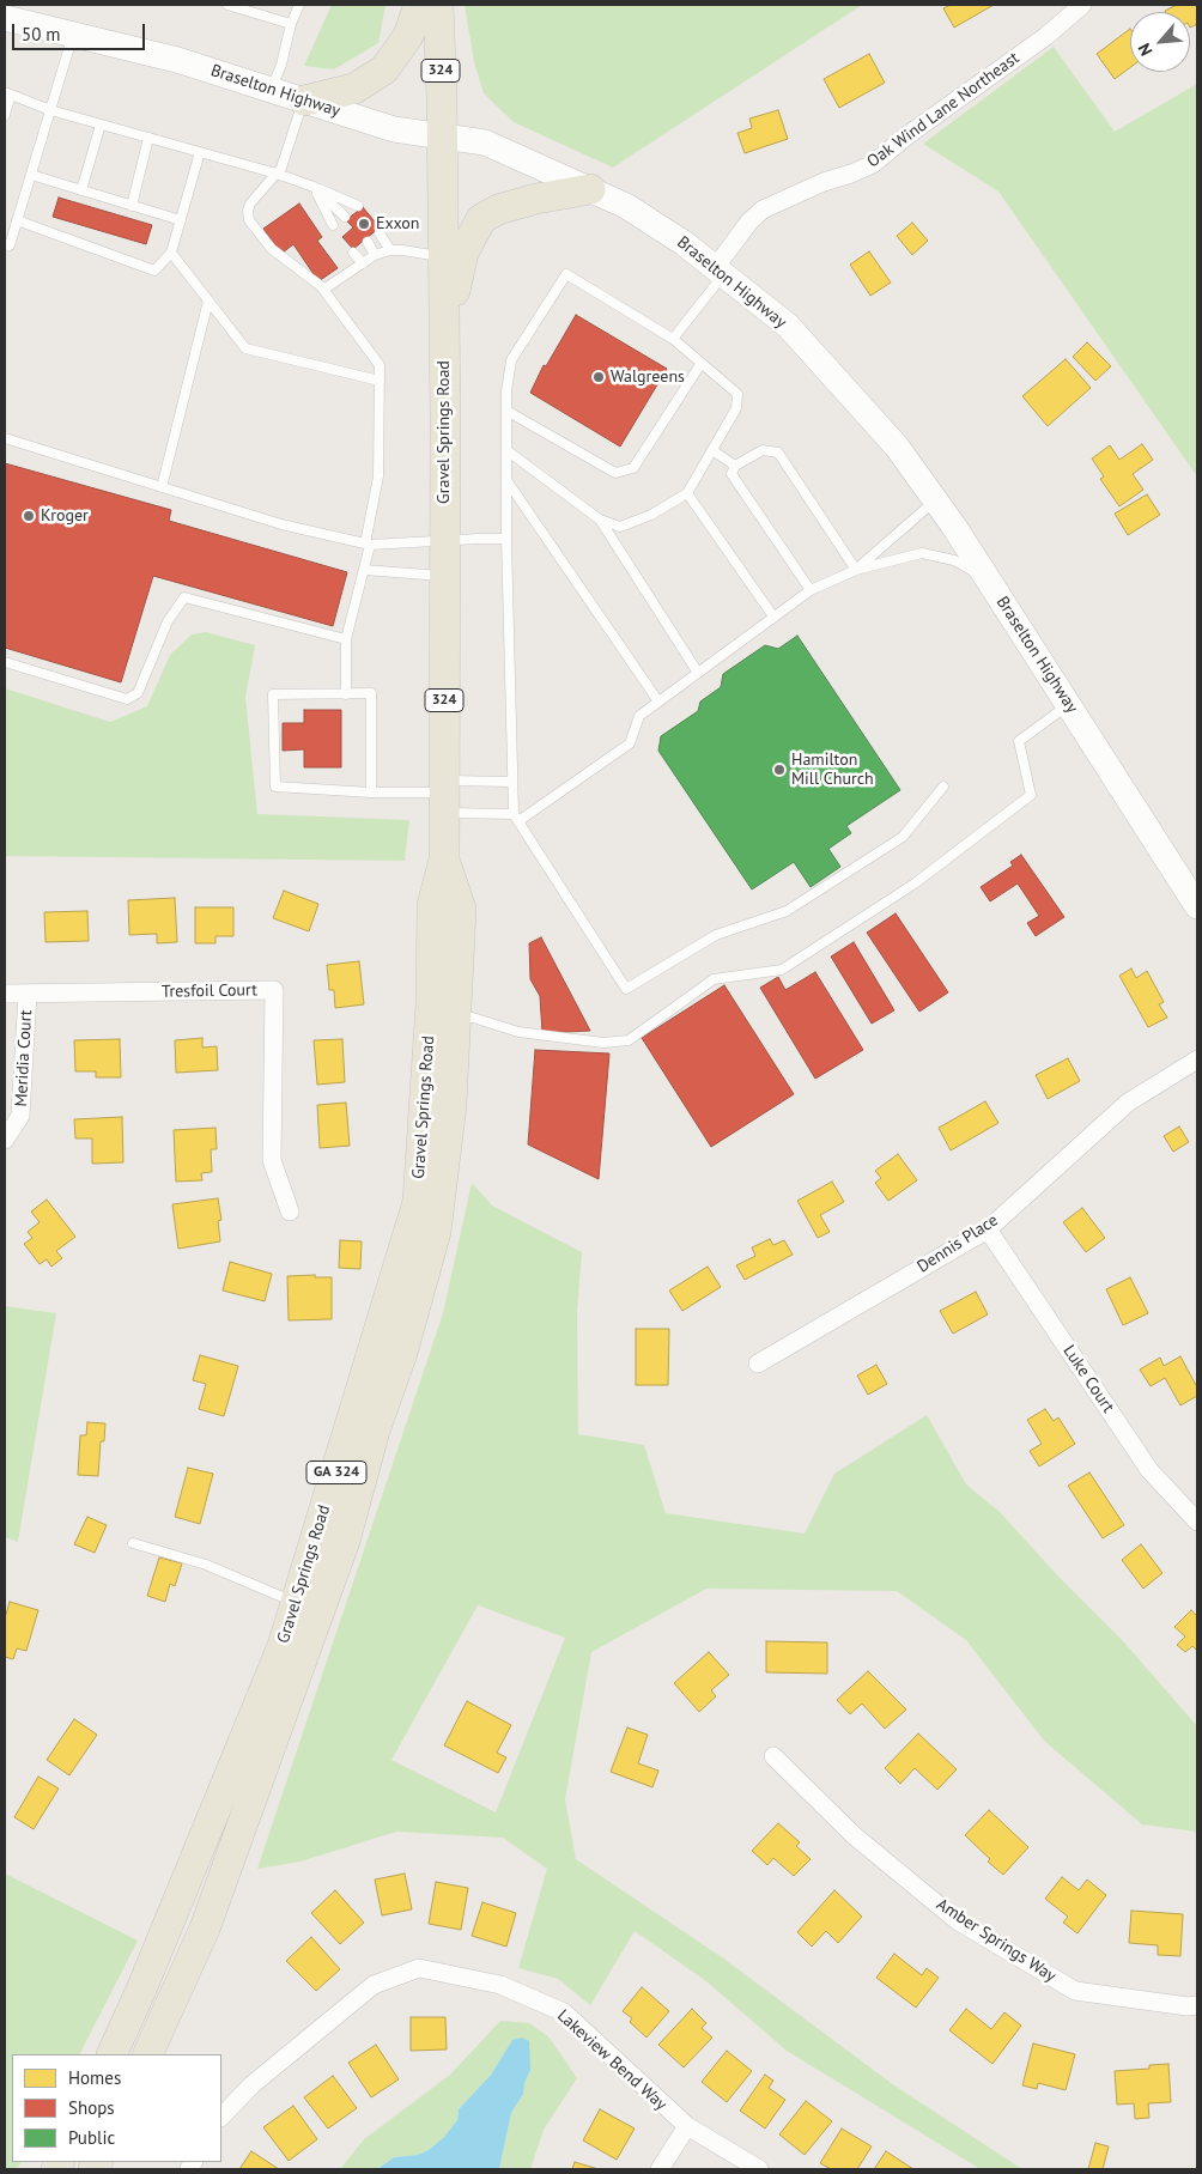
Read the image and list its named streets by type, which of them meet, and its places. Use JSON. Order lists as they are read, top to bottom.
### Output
{
  "streets": {
    "main road": [
      "324",
      "Braselton Highway",
      "Gravel Springs Road",
      "GA 324"
    ],
    "street": [
      "Oak Wind Lane Northeast",
      "Tresfoil Court",
      "Meridia Court",
      "Dennis Place",
      "Luke Court",
      "Amber Springs Way",
      "Lakeview Bend Way"
    ]
  },
  "crossings": [
    ["Braselton Highway", "Oak Wind Lane Northeast"],
    ["Braselton Highway", "Gravel Springs Road"],
    ["Tresfoil Court", "Meridia Court"],
    ["Dennis Place", "Luke Court"]
  ],
  "places": [
    "Exxon",
    "Walgreens",
    "Kroger",
    "Hamilton Mill Church"
  ],
  "legend": ["Homes", "Shops", "Public"],
  "scale_bar": "50 m",
  "north": "bottom left"
}
